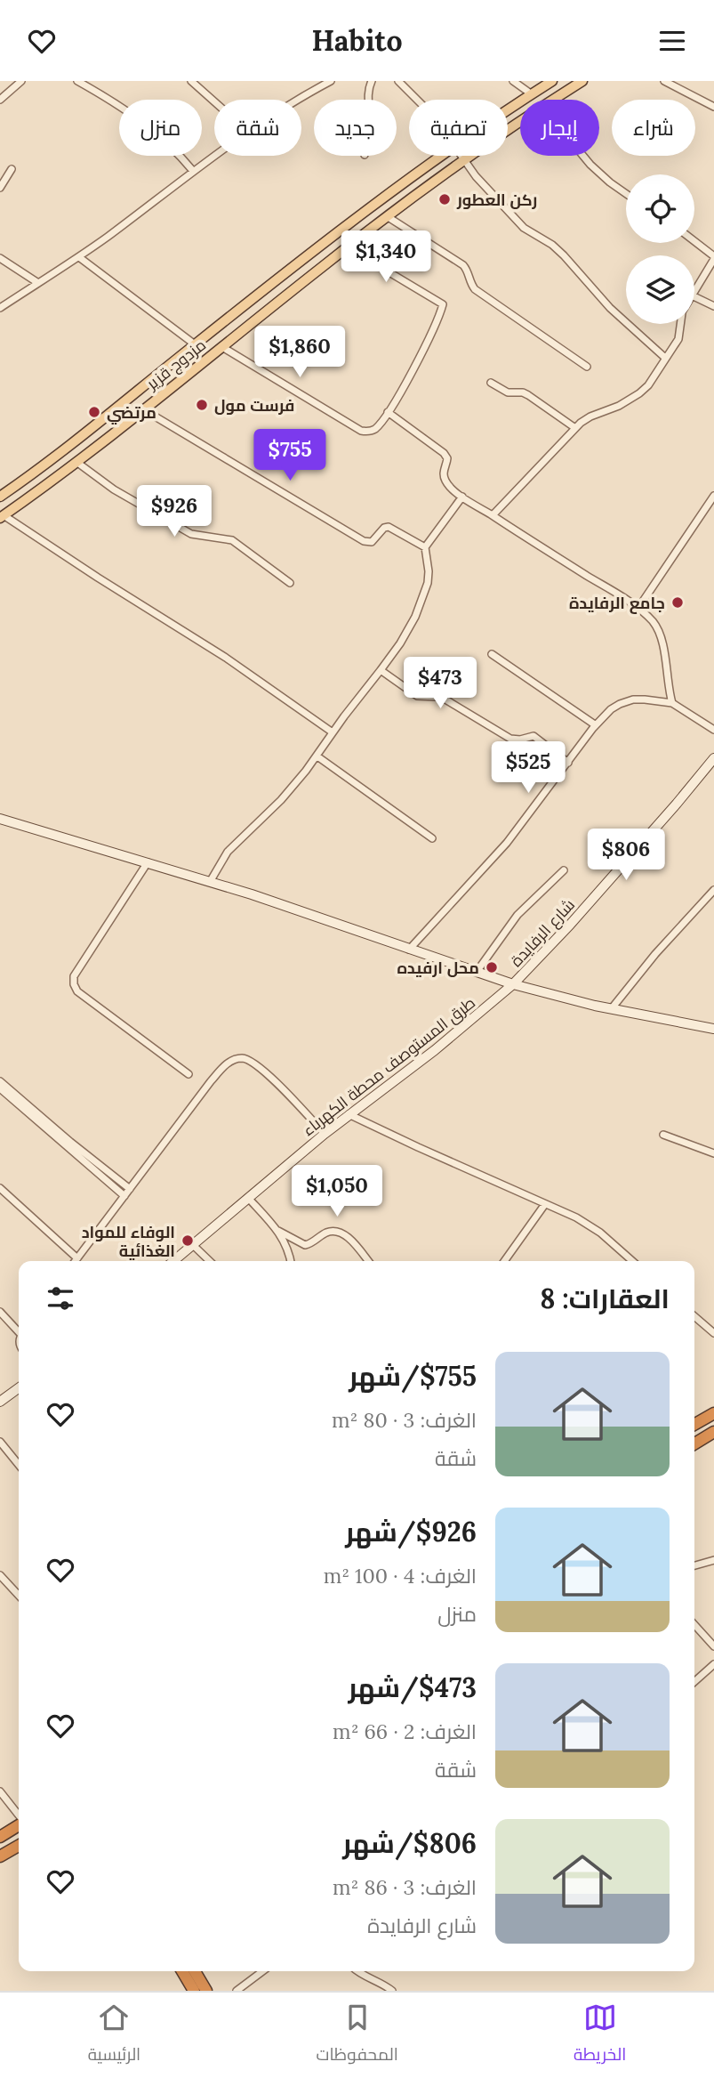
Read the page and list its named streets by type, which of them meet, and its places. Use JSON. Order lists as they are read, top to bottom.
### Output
{
  "streets": {
    "main road": ["مزدوج قزير"],
    "street": ["شارع الرفايدة", "طرق المستوصف محطة الكهرباء"]
  },
  "crossings": [
    ["شارع الرفايدة", "طرق المستوصف محطة الكهرباء"]
  ],
  "places": [
    "ركن العطور",
    "فرست مول",
    "مرتضي",
    "جامع الرفايدة",
    "محل ارفيده",
    "الوفاء للمواد الغذائية"
  ],
  "page": {
    "header": "Habito",
    "chip": [
      "شراء",
      "إيجار",
      "تصفية",
      "جديد",
      "شقة",
      "منزل"
    ],
    "price": [
      "$1,340",
      "$1,860",
      "$755",
      "$926",
      "$473",
      "$525",
      "$806",
      "$1,050"
    ],
    "heading": "العقارات: 8",
    "list": [
      {
        "name": "$755/شهر",
        "note": "الغرف: 3 · 80 m² · شقة"
      },
      {
        "name": "$926/شهر",
        "note": "الغرف: 4 · 100 m² · منزل"
      },
      {
        "name": "$473/شهر",
        "note": "الغرف: 2 · 66 m² · شقة"
      },
      {
        "name": "$806/شهر",
        "note": "الغرف: 3 · 86 m² · شارع الرفايدة"
      }
    ],
    "tabs": ["الخريطة", "المحفوظات", "الرئيسية"]
  }
}
